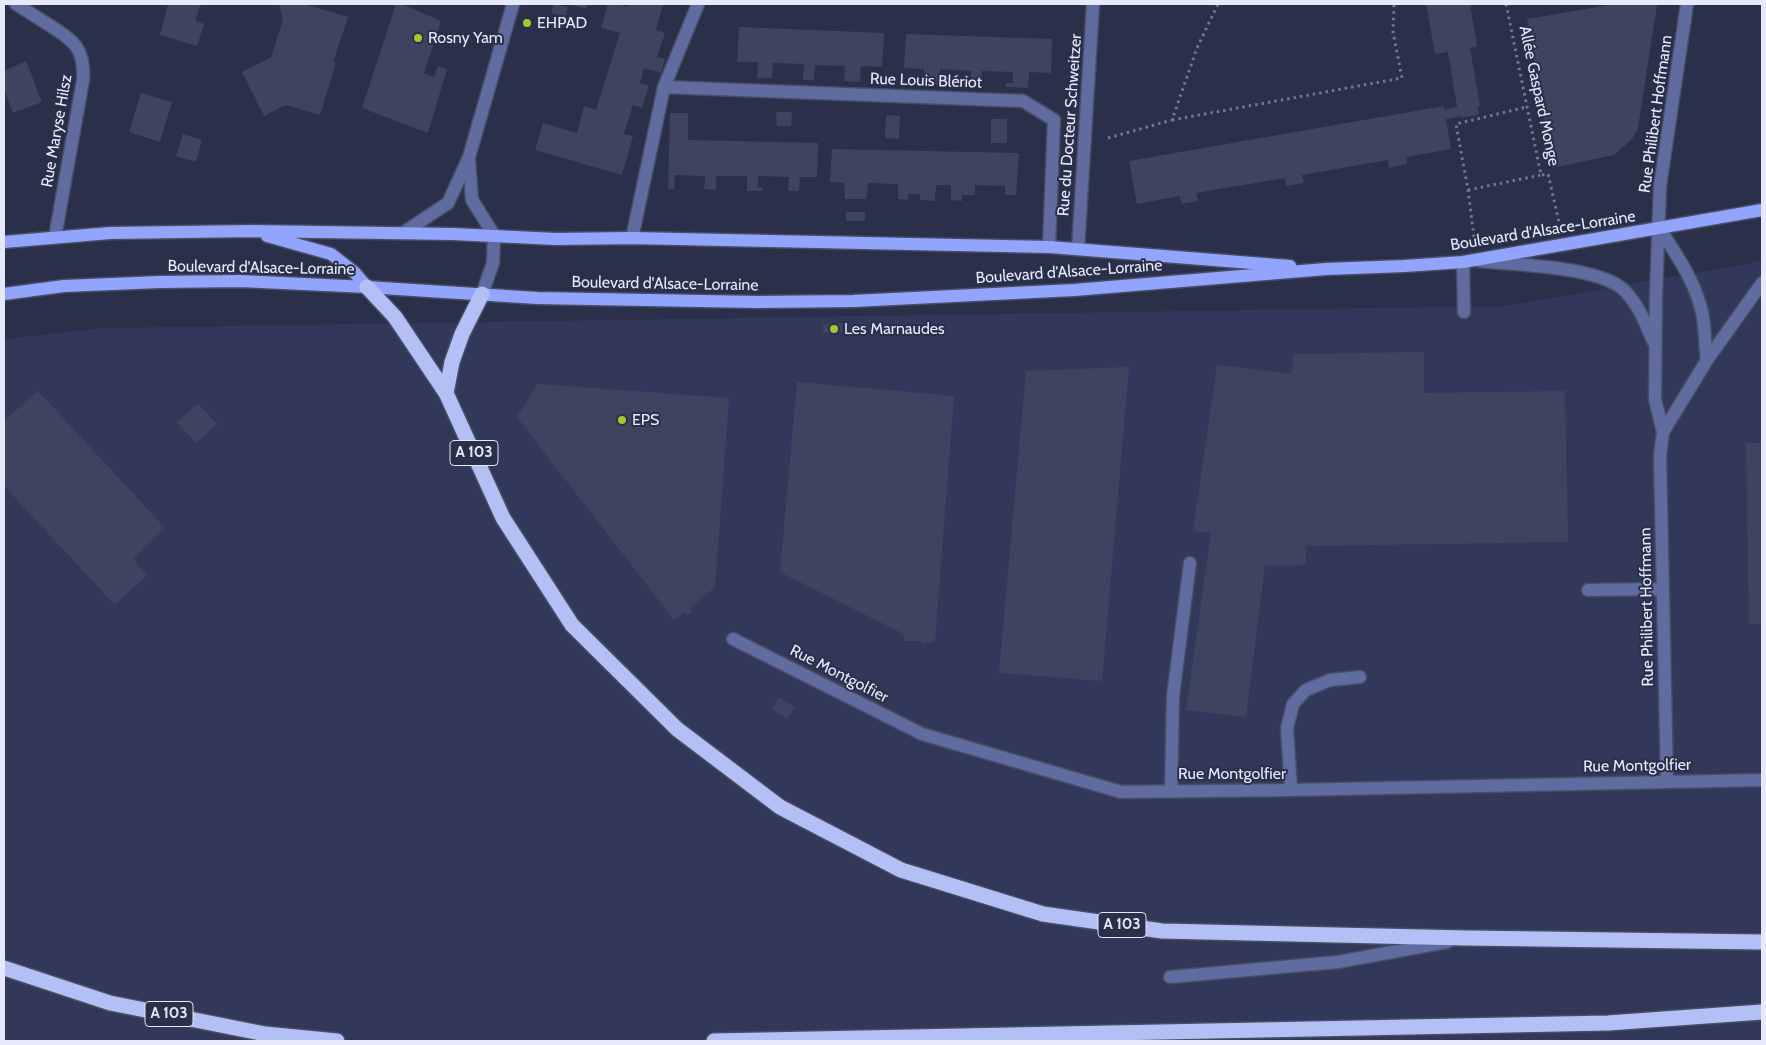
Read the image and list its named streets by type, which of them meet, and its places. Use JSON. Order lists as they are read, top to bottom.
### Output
{
  "streets": {
    "highway": ["A 103"],
    "main road": ["Boulevard d'Alsace-Lorraine"],
    "street": [
      "Rue Louis Blériot",
      "Rue Philibert Hoffmann",
      "Rue du Docteur Schweitzer",
      "Rue Maryse Hilsz",
      "Rue Montgolfier"
    ],
    "path": ["Allée Gaspard Monge"]
  },
  "crossings": [
    ["Rue Louis Blériot", "Boulevard d'Alsace-Lorraine"],
    ["Allée Gaspard Monge", "Boulevard d'Alsace-Lorraine"],
    ["Rue Philibert Hoffmann", "Boulevard d'Alsace-Lorraine"],
    ["Rue Philibert Hoffmann", "Rue Montgolfier"],
    ["Rue du Docteur Schweitzer", "Boulevard d'Alsace-Lorraine"],
    ["Rue Maryse Hilsz", "Boulevard d'Alsace-Lorraine"],
    ["Boulevard d'Alsace-Lorraine", "A 103"]
  ],
  "places": [
    "EHPAD",
    "Rosny Yam",
    "Les Marnaudes",
    "EPS"
  ]
}
